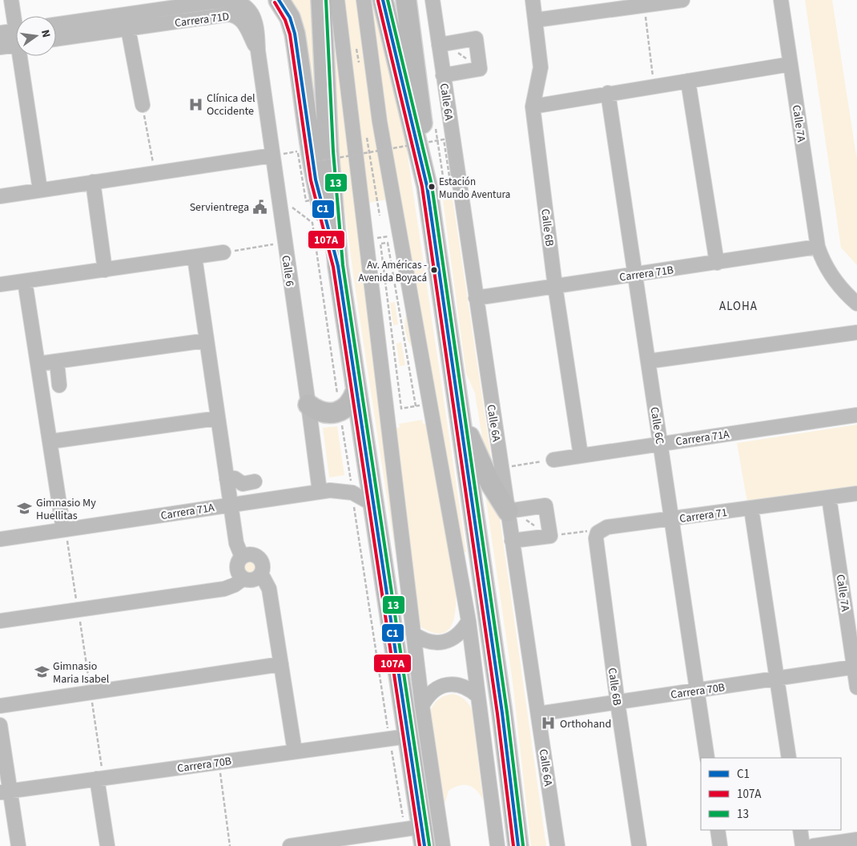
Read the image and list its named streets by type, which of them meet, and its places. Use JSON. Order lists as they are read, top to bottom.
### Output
{
  "streets": {
    "street": [
      "Carrera 71D",
      "Calle 6A",
      "Calle 7A",
      "Calle 6B",
      "Calle 6",
      "Carrera 71B",
      "Calle 6C",
      "Carrera 71A",
      "Carrera 71",
      "Carrera 70B"
    ]
  },
  "crossings": [
    ["Carrera 71D", "Calle 6"],
    ["Calle 6A", "Carrera 71B"],
    ["Calle 6A", "Carrera 70B"],
    ["Calle 7A", "Carrera 71B"],
    ["Calle 7A", "Carrera 71"],
    ["Calle 7A", "Carrera 70B"],
    ["Calle 6B", "Carrera 71B"],
    ["Calle 6B", "Carrera 71A"],
    ["Calle 6B", "Carrera 71"],
    ["Calle 6B", "Carrera 70B"],
    ["Calle 6", "Carrera 71A"],
    ["Carrera 71B", "Calle 6C"],
    ["Calle 6C", "Carrera 71A"],
    ["Calle 6C", "Carrera 71"],
    ["Calle 6C", "Carrera 70B"]
  ],
  "districts": ["ALOHA"],
  "places": {
    "hospital": ["Clínica del Occidente", "Orthohand"],
    "other": ["Estación Mundo Aventura", "Av. Américas - Avenida Boyacá"],
    "public building": ["Servientrega"],
    "school or university": ["Gimnasio My Huellitas", "Gimnasio Maria Isabel"]
  },
  "lines": ["transit line C1", "transit line 13", "transit line 107A"],
  "legend": ["C1", "107A", "13"],
  "north": "right"
}
